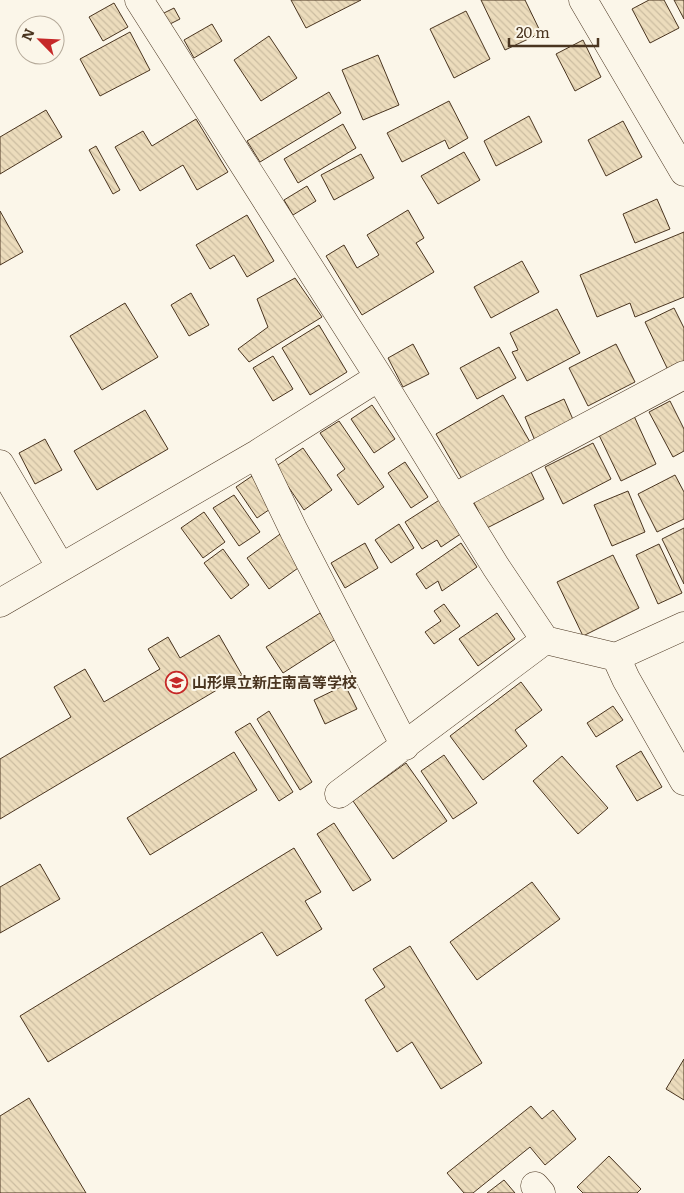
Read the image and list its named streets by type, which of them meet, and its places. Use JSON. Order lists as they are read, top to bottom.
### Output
{
  "places": {
    "school or university": ["山形県立新庄南高等学校"]
  },
  "scale_bar": "20 m",
  "north": "top left"
}
